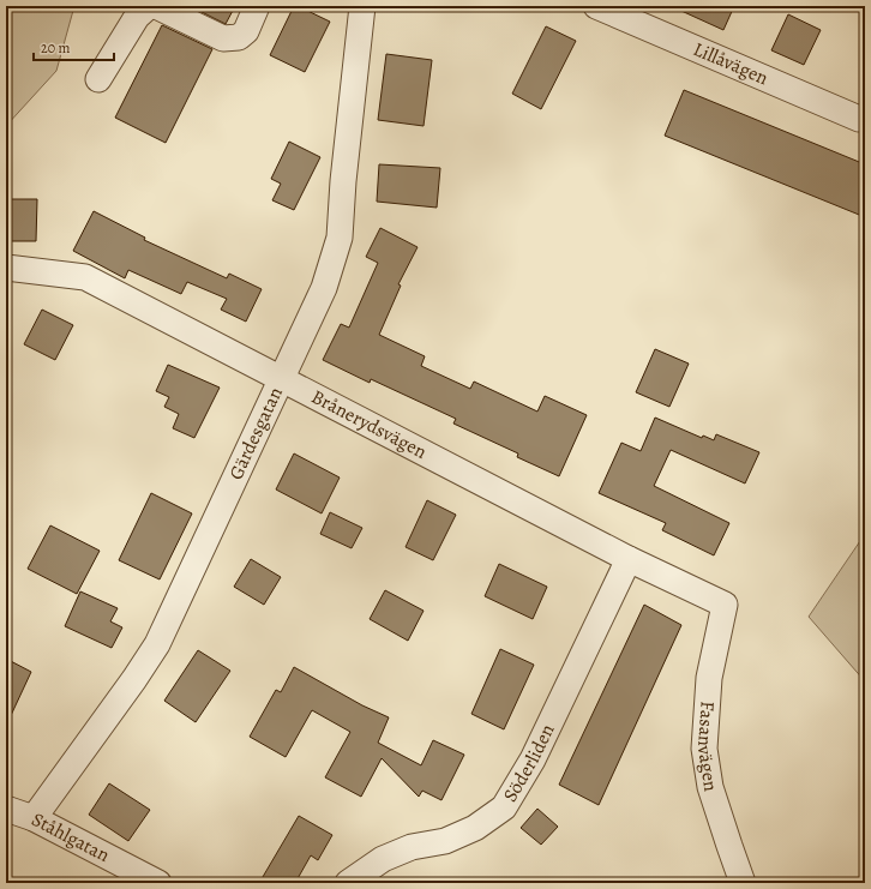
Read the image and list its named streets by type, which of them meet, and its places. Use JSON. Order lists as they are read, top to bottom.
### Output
{
  "streets": {
    "street": [
      "Lillåvägen",
      "Brånerydsvägen",
      "Gärdesgatan",
      "Fasanvägen",
      "Söderliden",
      "Ståhlgatan"
    ]
  },
  "crossings": [
    ["Brånerydsvägen", "Gärdesgatan"],
    ["Brånerydsvägen", "Fasanvägen"],
    ["Brånerydsvägen", "Söderliden"],
    ["Gärdesgatan", "Ståhlgatan"]
  ],
  "scale_bar": "20 m"
}
